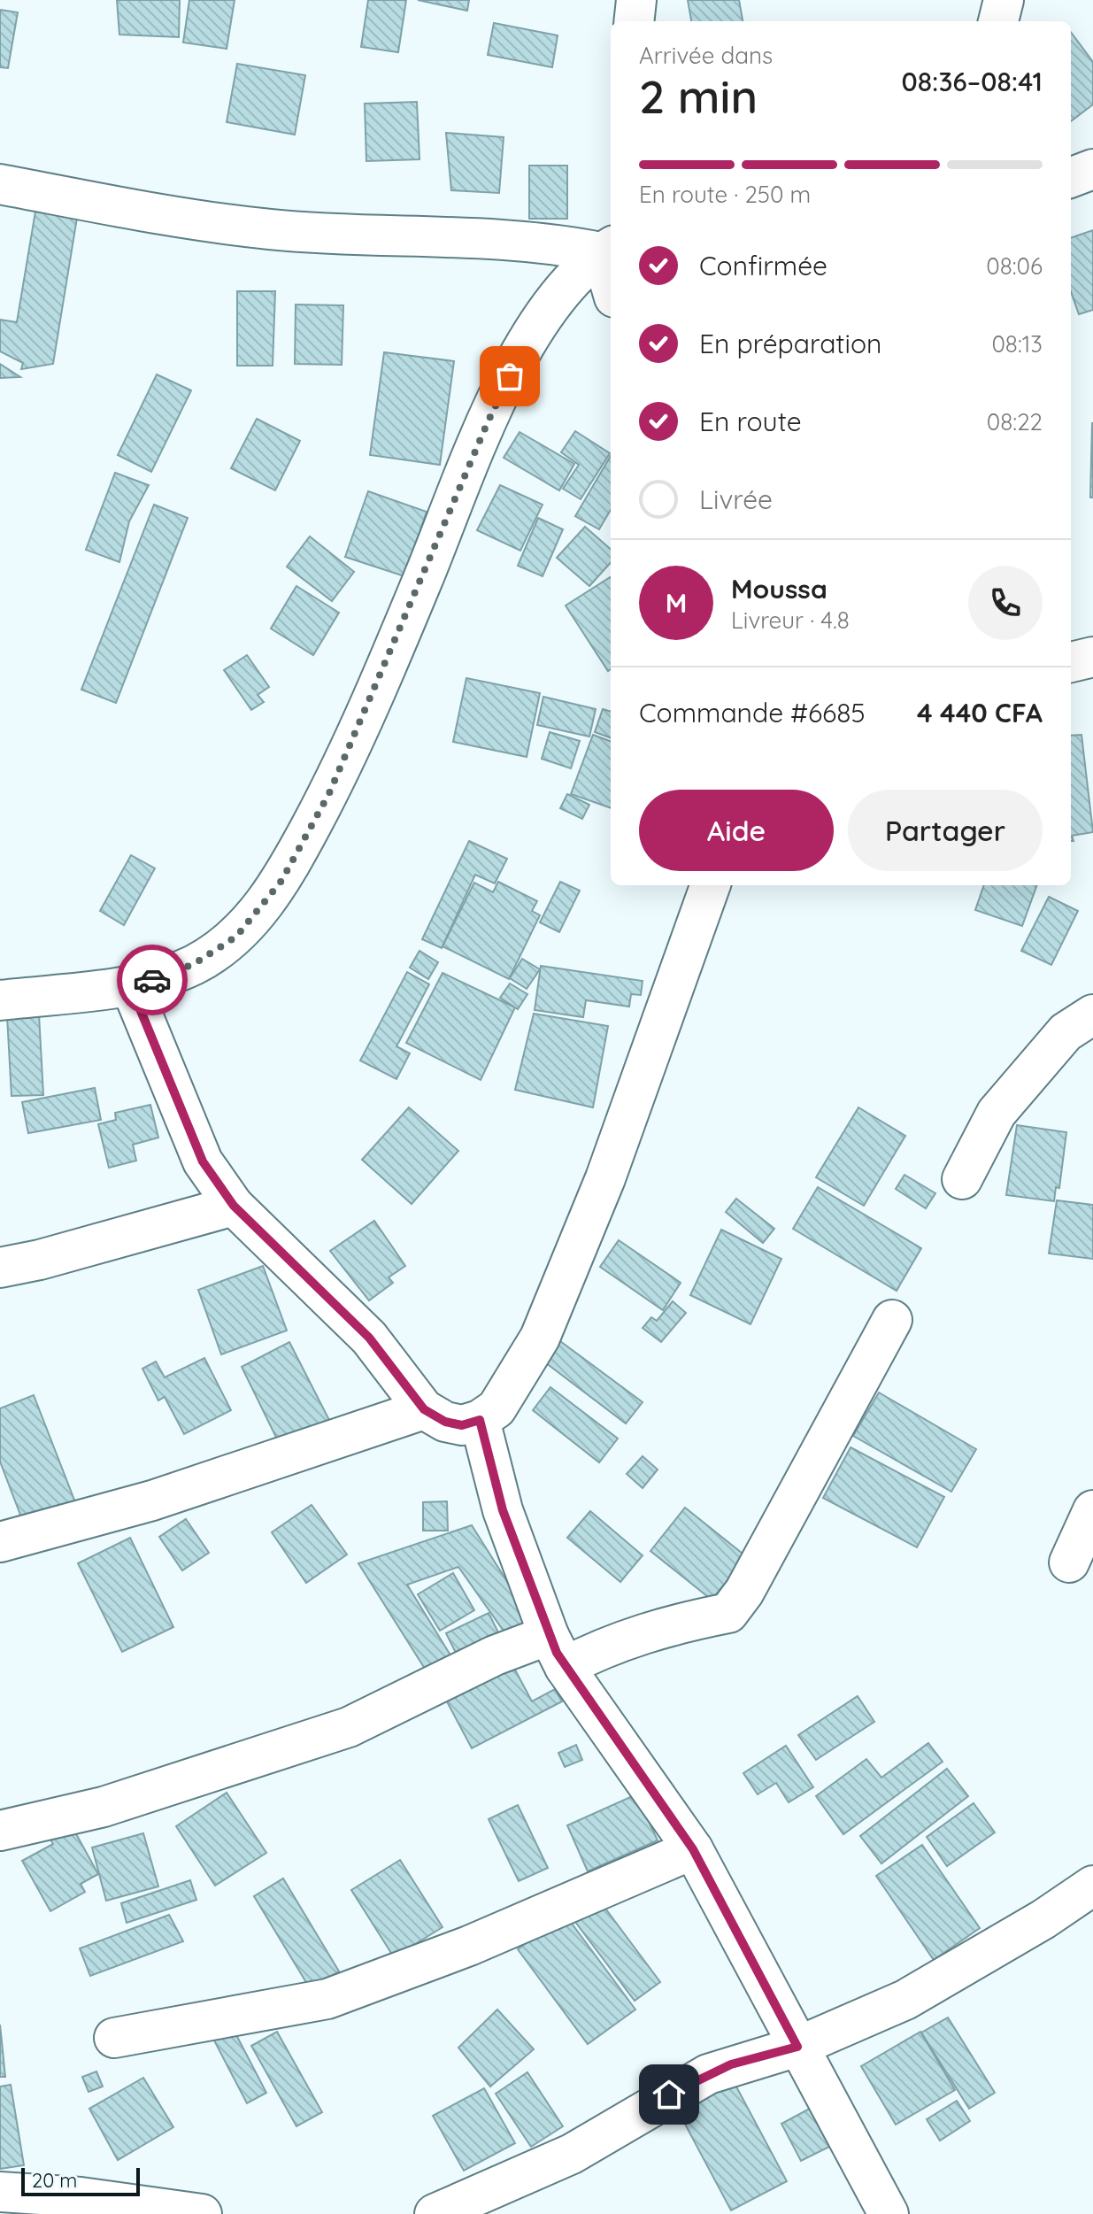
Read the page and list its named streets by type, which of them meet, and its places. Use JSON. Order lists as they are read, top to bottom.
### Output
{
  "scale_bar": "20 m",
  "page": {
    "heading": ["2 min", "Arrivée dans", "08:36–08:41"],
    "panel": [
      "Moussa",
      "Livreur · 4.8",
      "Commande #6685",
      "4 440 CFA"
    ],
    "bar": "En route · 250 m",
    "list": [
      ["Confirmée", "08:06"],
      ["En préparation", "08:13"],
      ["En route", "08:22"],
      "Livrée"
    ],
    "round": "M",
    "buttons": ["Aide", "Partager"],
    "scale": "20 m"
  }
}
